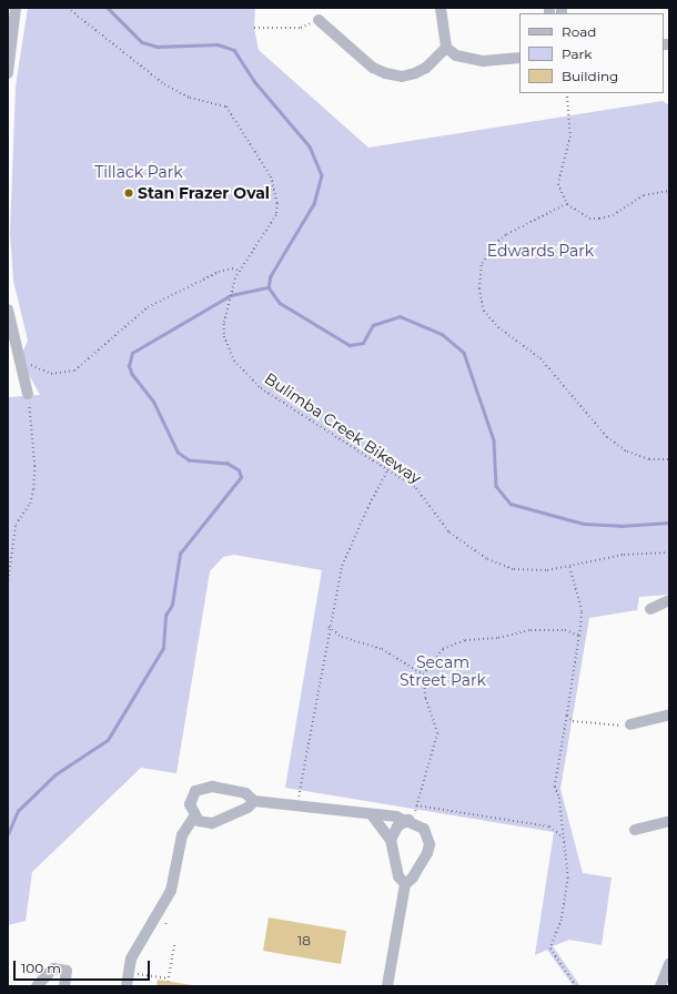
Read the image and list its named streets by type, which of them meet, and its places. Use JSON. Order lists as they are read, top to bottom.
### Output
{
  "streets": {
    "path": ["Bulimba Creek Bikeway"]
  },
  "parks": ["Tillack Park", "Edwards Park", "Secam Street Park"],
  "places": ["Stan Frazer Oval"],
  "house_numbers": ["18"],
  "legend": ["Road", "Park", "Building"],
  "scale_bar": "100 m"
}
